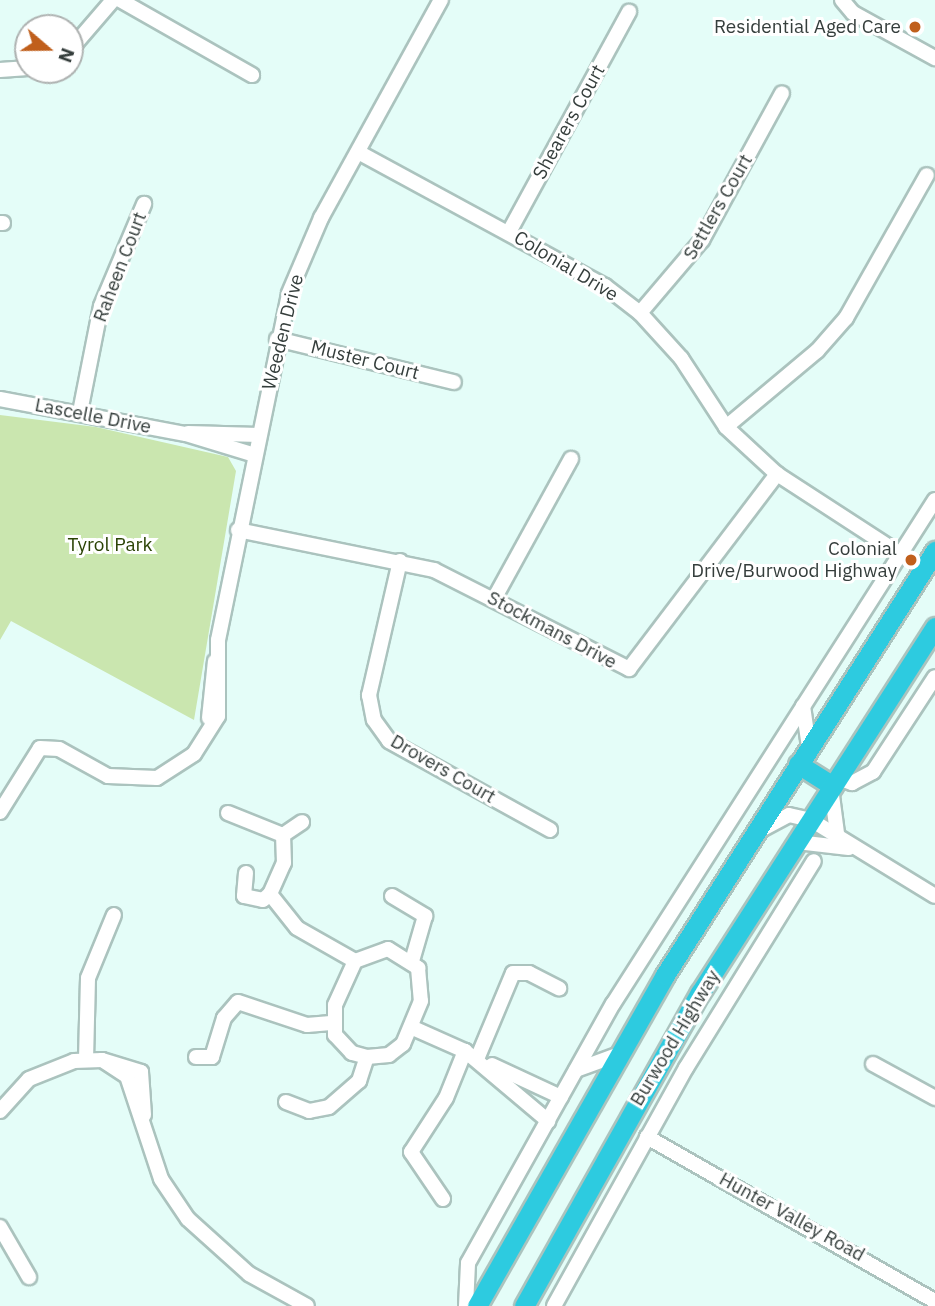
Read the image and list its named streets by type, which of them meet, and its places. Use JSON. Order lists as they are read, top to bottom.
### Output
{
  "streets": {
    "highway": ["Burwood Highway"],
    "street": [
      "Shearers Court",
      "Settlers Court",
      "Colonial Drive",
      "Raheen Court",
      "Weeden Drive",
      "Muster Court",
      "Lascelle Drive",
      "Stockmans Drive",
      "Drovers Court",
      "Hunter Valley Road"
    ]
  },
  "crossings": [
    ["Shearers Court", "Colonial Drive"],
    ["Settlers Court", "Colonial Drive"],
    ["Colonial Drive", "Weeden Drive"],
    ["Colonial Drive", "Stockmans Drive"],
    ["Raheen Court", "Lascelle Drive"],
    ["Weeden Drive", "Muster Court"],
    ["Weeden Drive", "Lascelle Drive"],
    ["Weeden Drive", "Stockmans Drive"],
    ["Stockmans Drive", "Drovers Court"],
    ["Burwood Highway", "Hunter Valley Road"]
  ],
  "parks": ["Tyrol Park"],
  "places": ["Residential Aged Care", "Colonial Drive/Burwood Highway"],
  "north": "right"
}
